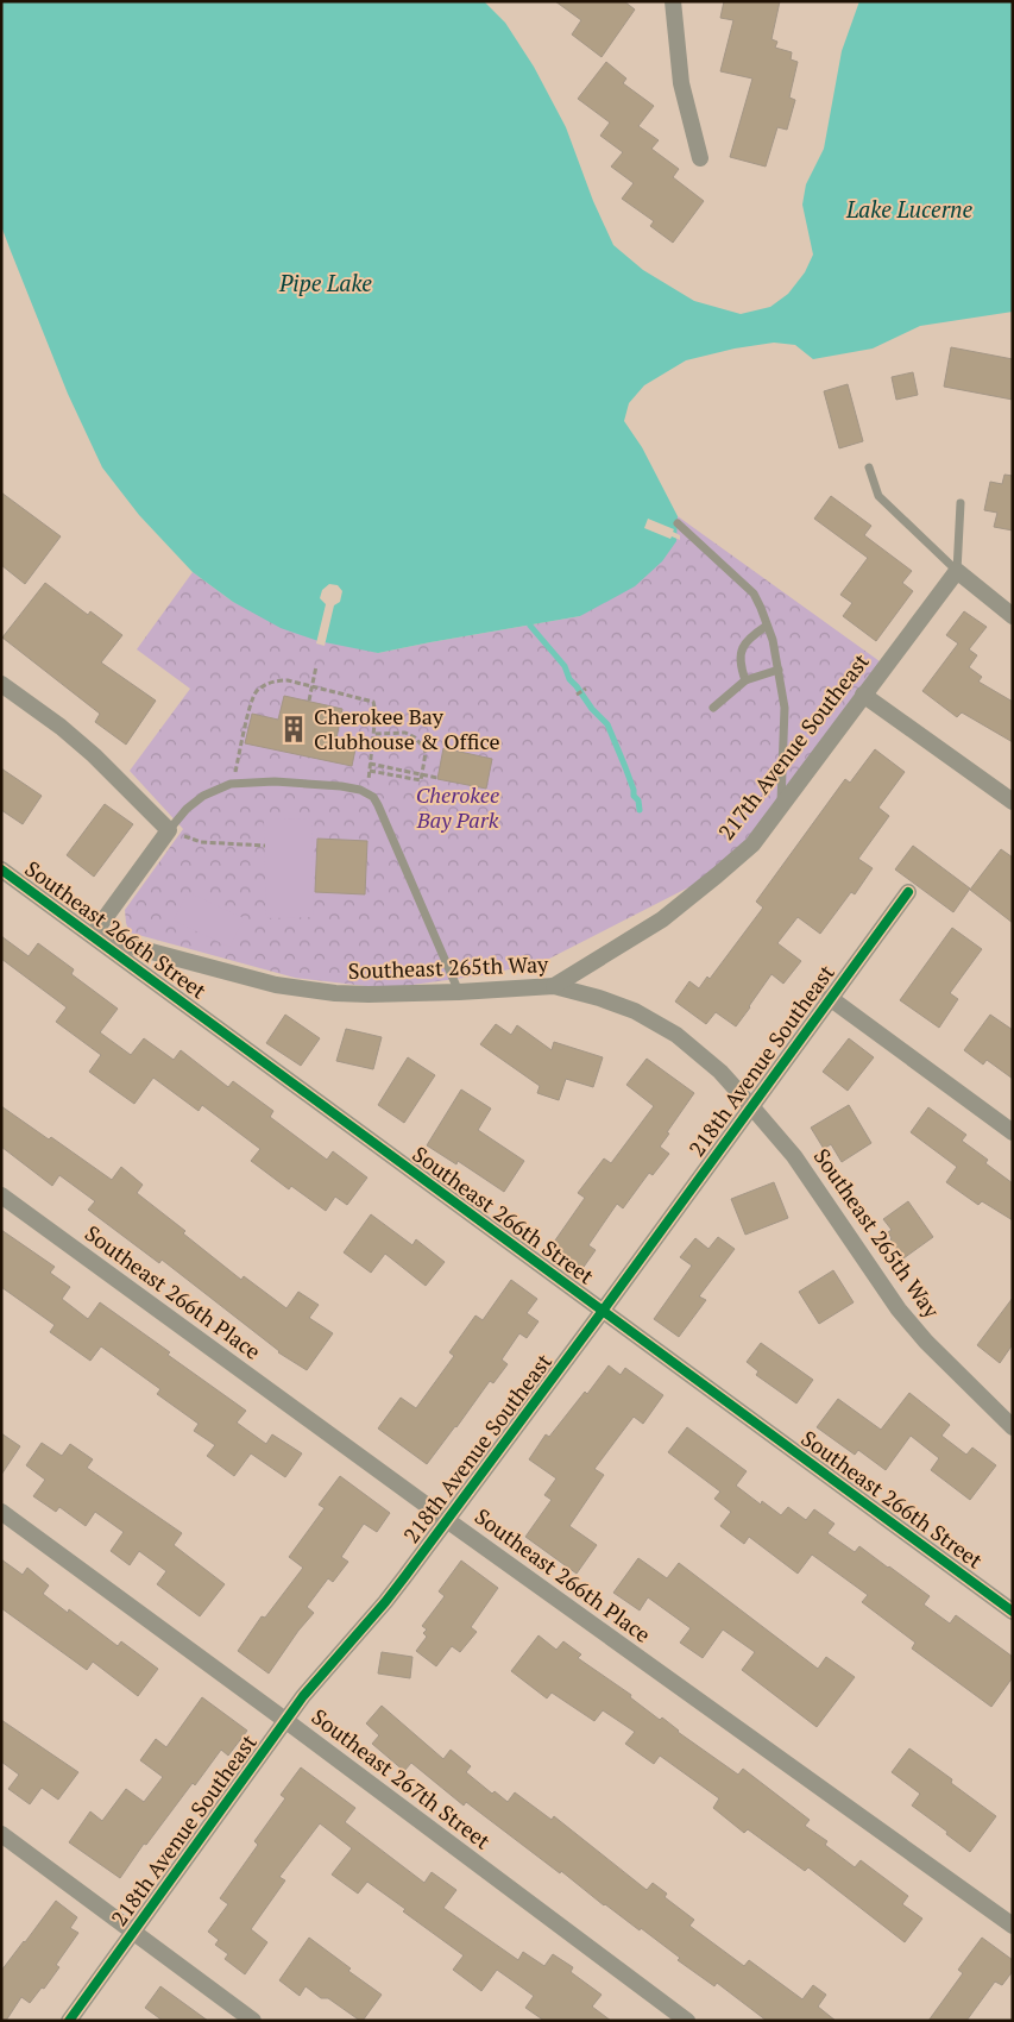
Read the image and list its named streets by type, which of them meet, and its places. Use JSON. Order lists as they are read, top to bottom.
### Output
{
  "streets": {
    "street": [
      "217th Avenue Southeast",
      "Southeast 266th Street",
      "Southeast 265th Way",
      "218th Avenue Southeast",
      "Southeast 266th Place",
      "Southeast 267th Street"
    ]
  },
  "crossings": [
    ["217th Avenue Southeast", "Southeast 265th Way"],
    ["Southeast 266th Street", "Southeast 265th Way"],
    ["Southeast 266th Street", "218th Avenue Southeast"],
    ["Southeast 265th Way", "218th Avenue Southeast"],
    ["218th Avenue Southeast", "Southeast 266th Place"],
    ["218th Avenue Southeast", "Southeast 267th Street"]
  ],
  "water": ["Lake Lucerne", "Pipe Lake"],
  "parks": ["Cherokee Bay Park"],
  "places": {
    "building": ["Cherokee Bay Clubhouse & Office"]
  }
}
